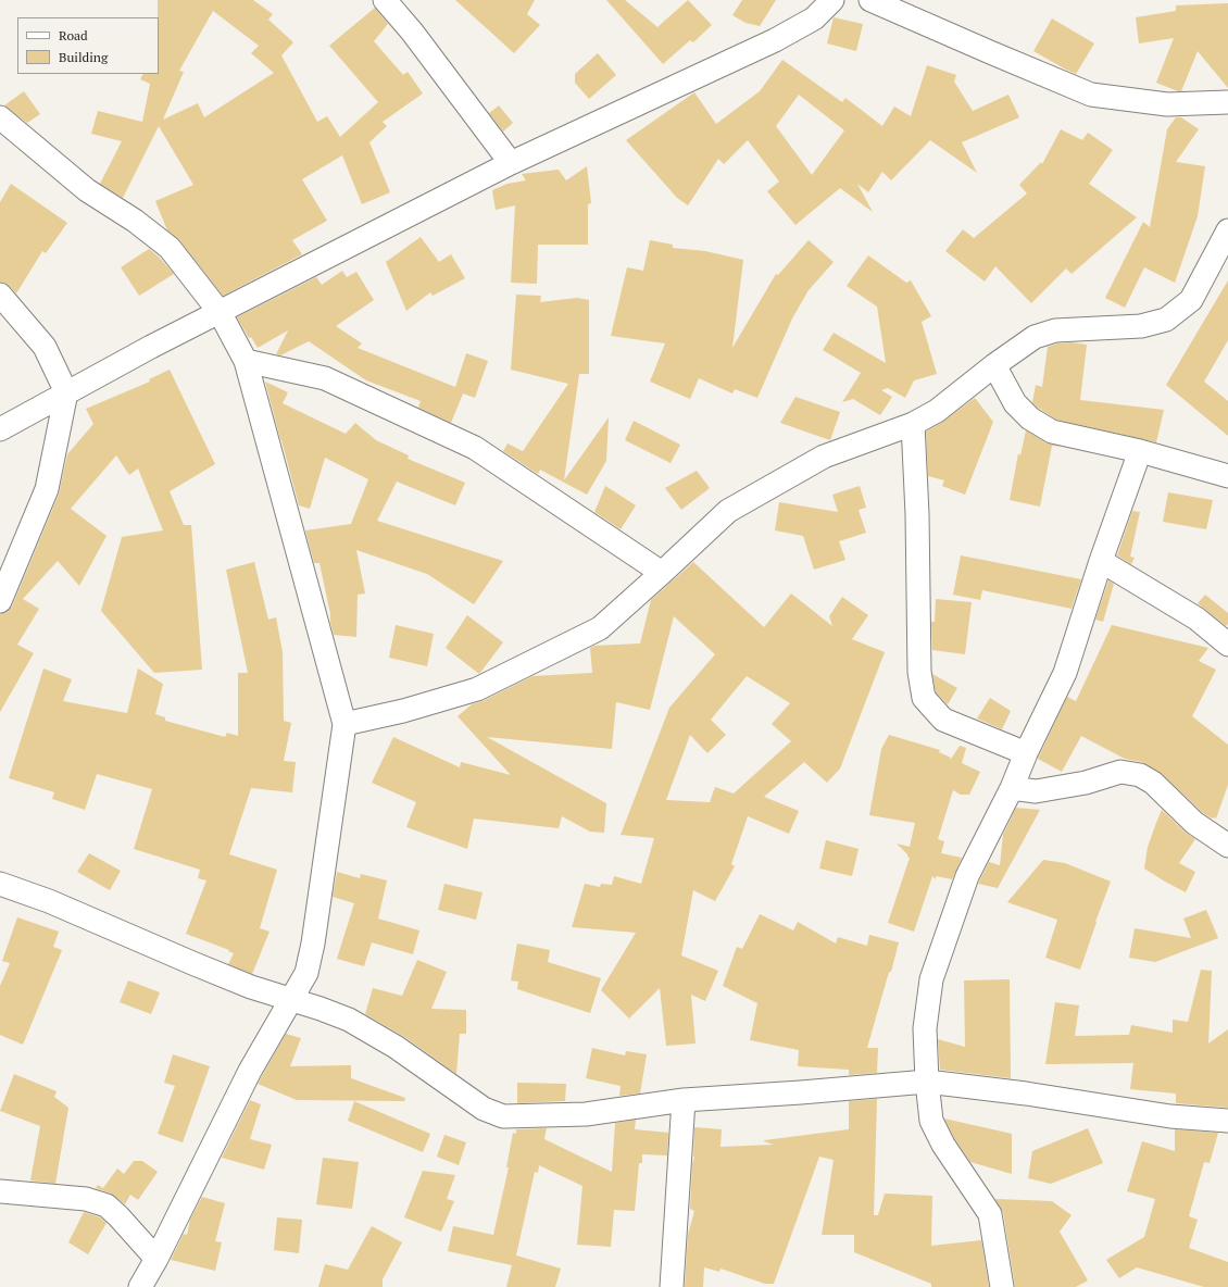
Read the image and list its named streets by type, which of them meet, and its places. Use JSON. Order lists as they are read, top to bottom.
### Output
{
  "legend": ["Road", "Building"]
}
